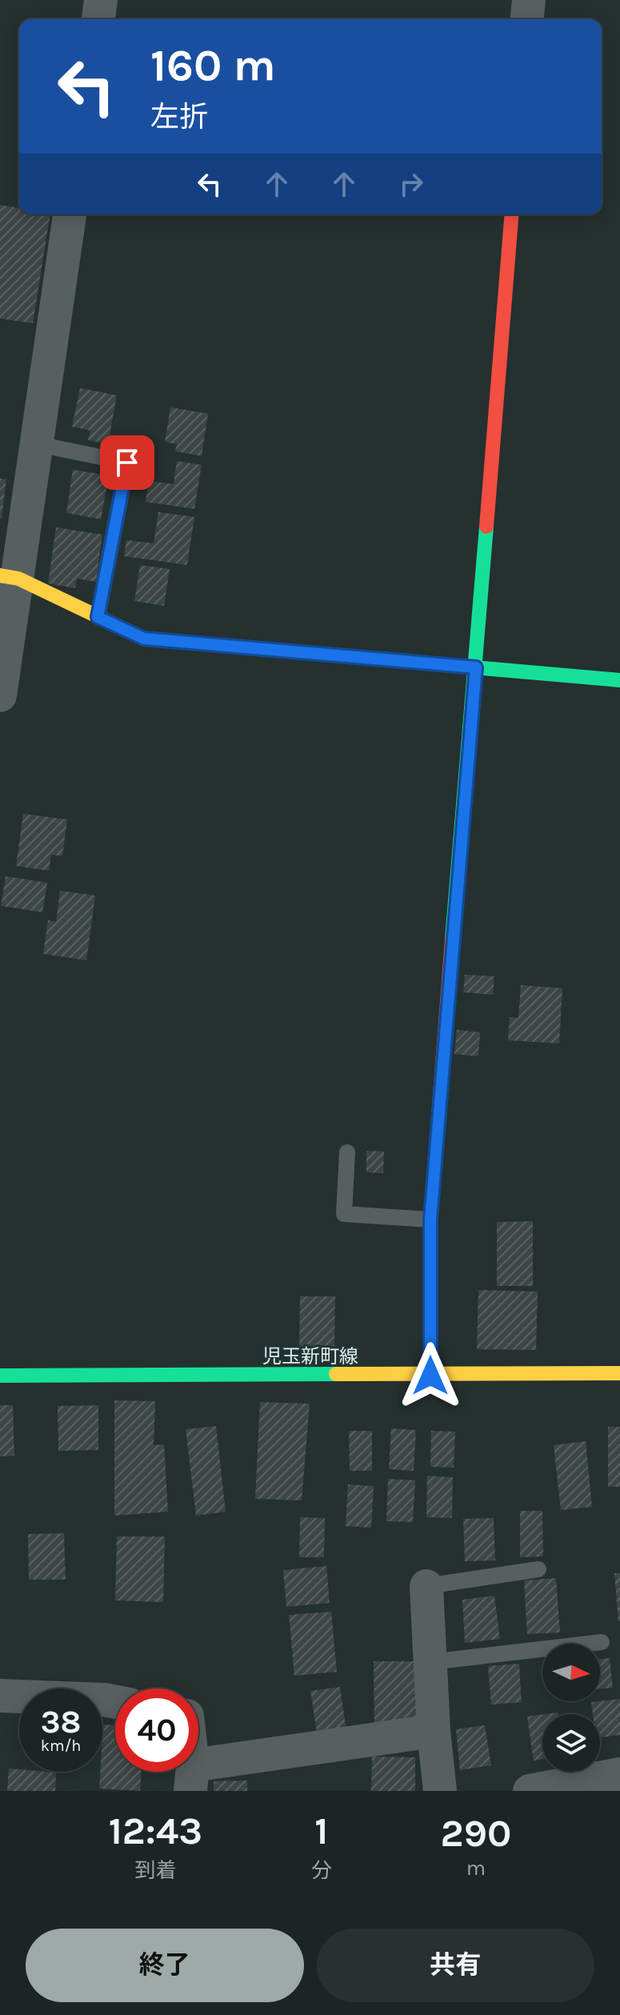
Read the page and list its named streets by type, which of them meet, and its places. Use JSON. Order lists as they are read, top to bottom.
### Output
{
  "streets": {
    "street": ["児玉新町線"]
  },
  "north": "right",
  "page": {
    "turn": ["160 m", "左折"],
    "speed": "38 km/h",
    "limit": "40",
    "eta": [
      "12:43",
      "到着",
      "1",
      "分",
      "290",
      "m"
    ],
    "buttons": ["終了", "共有"]
  }
}
